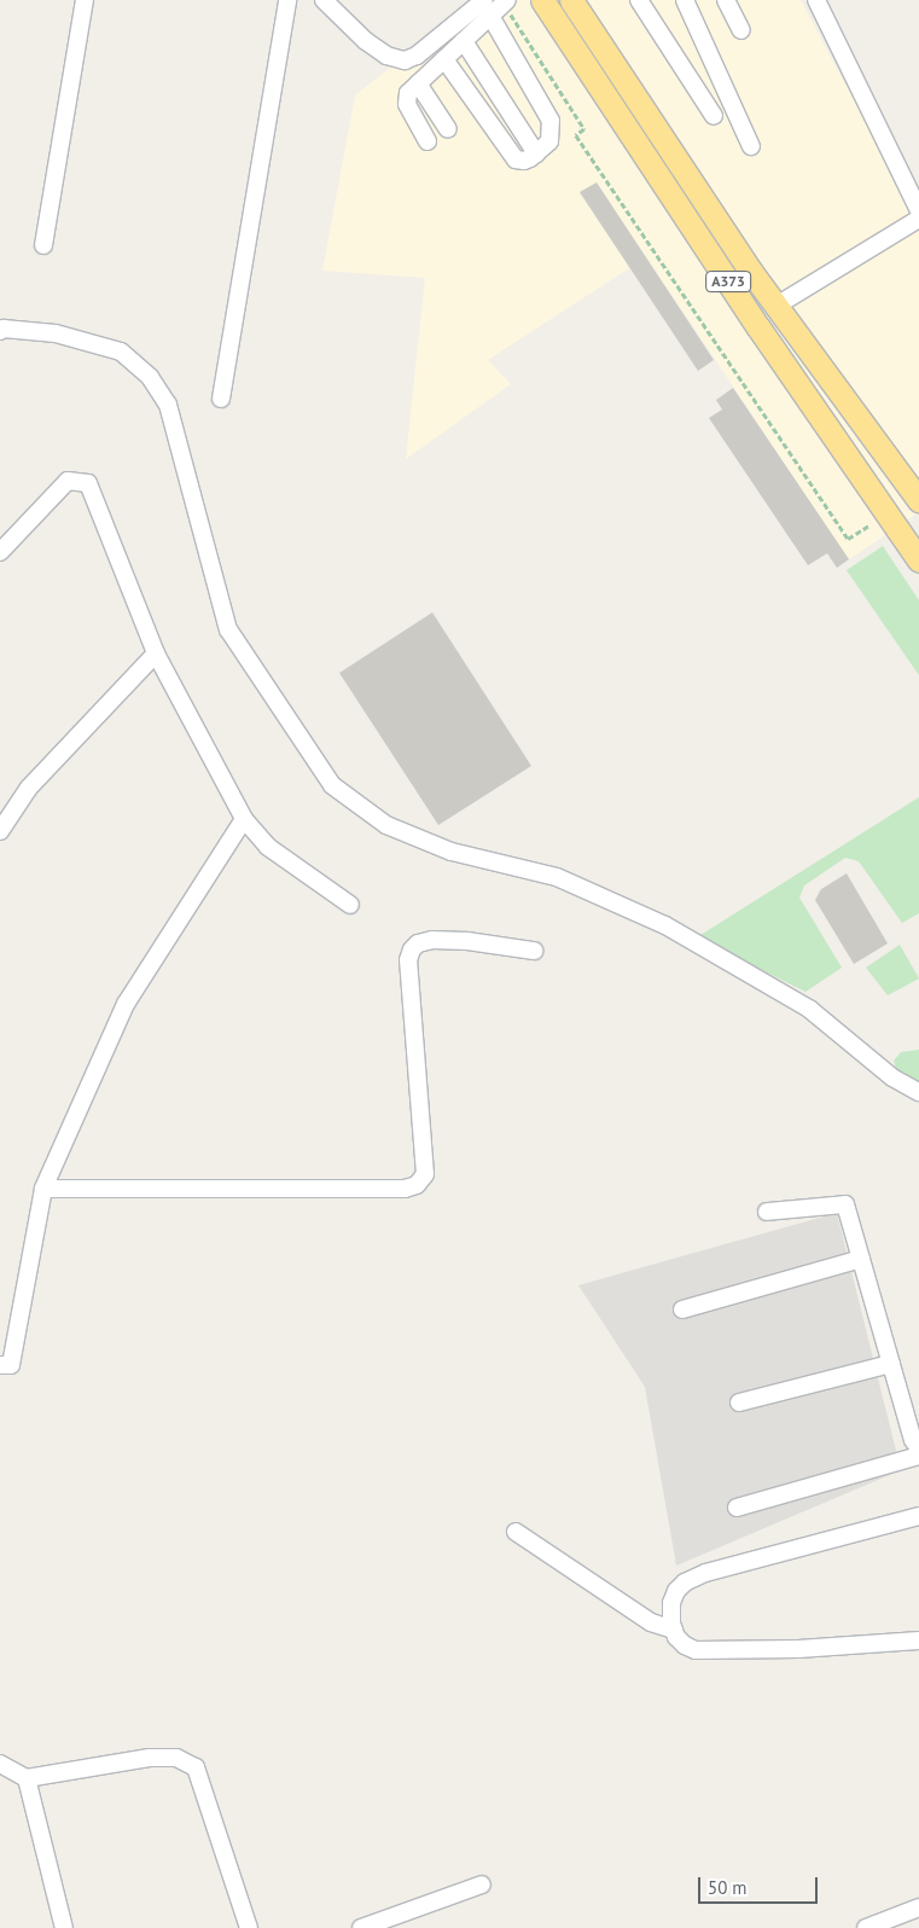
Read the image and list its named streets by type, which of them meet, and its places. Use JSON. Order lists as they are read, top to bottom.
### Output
{
  "streets": {
    "highway": ["A373"]
  },
  "scale_bar": "50 m"
}
